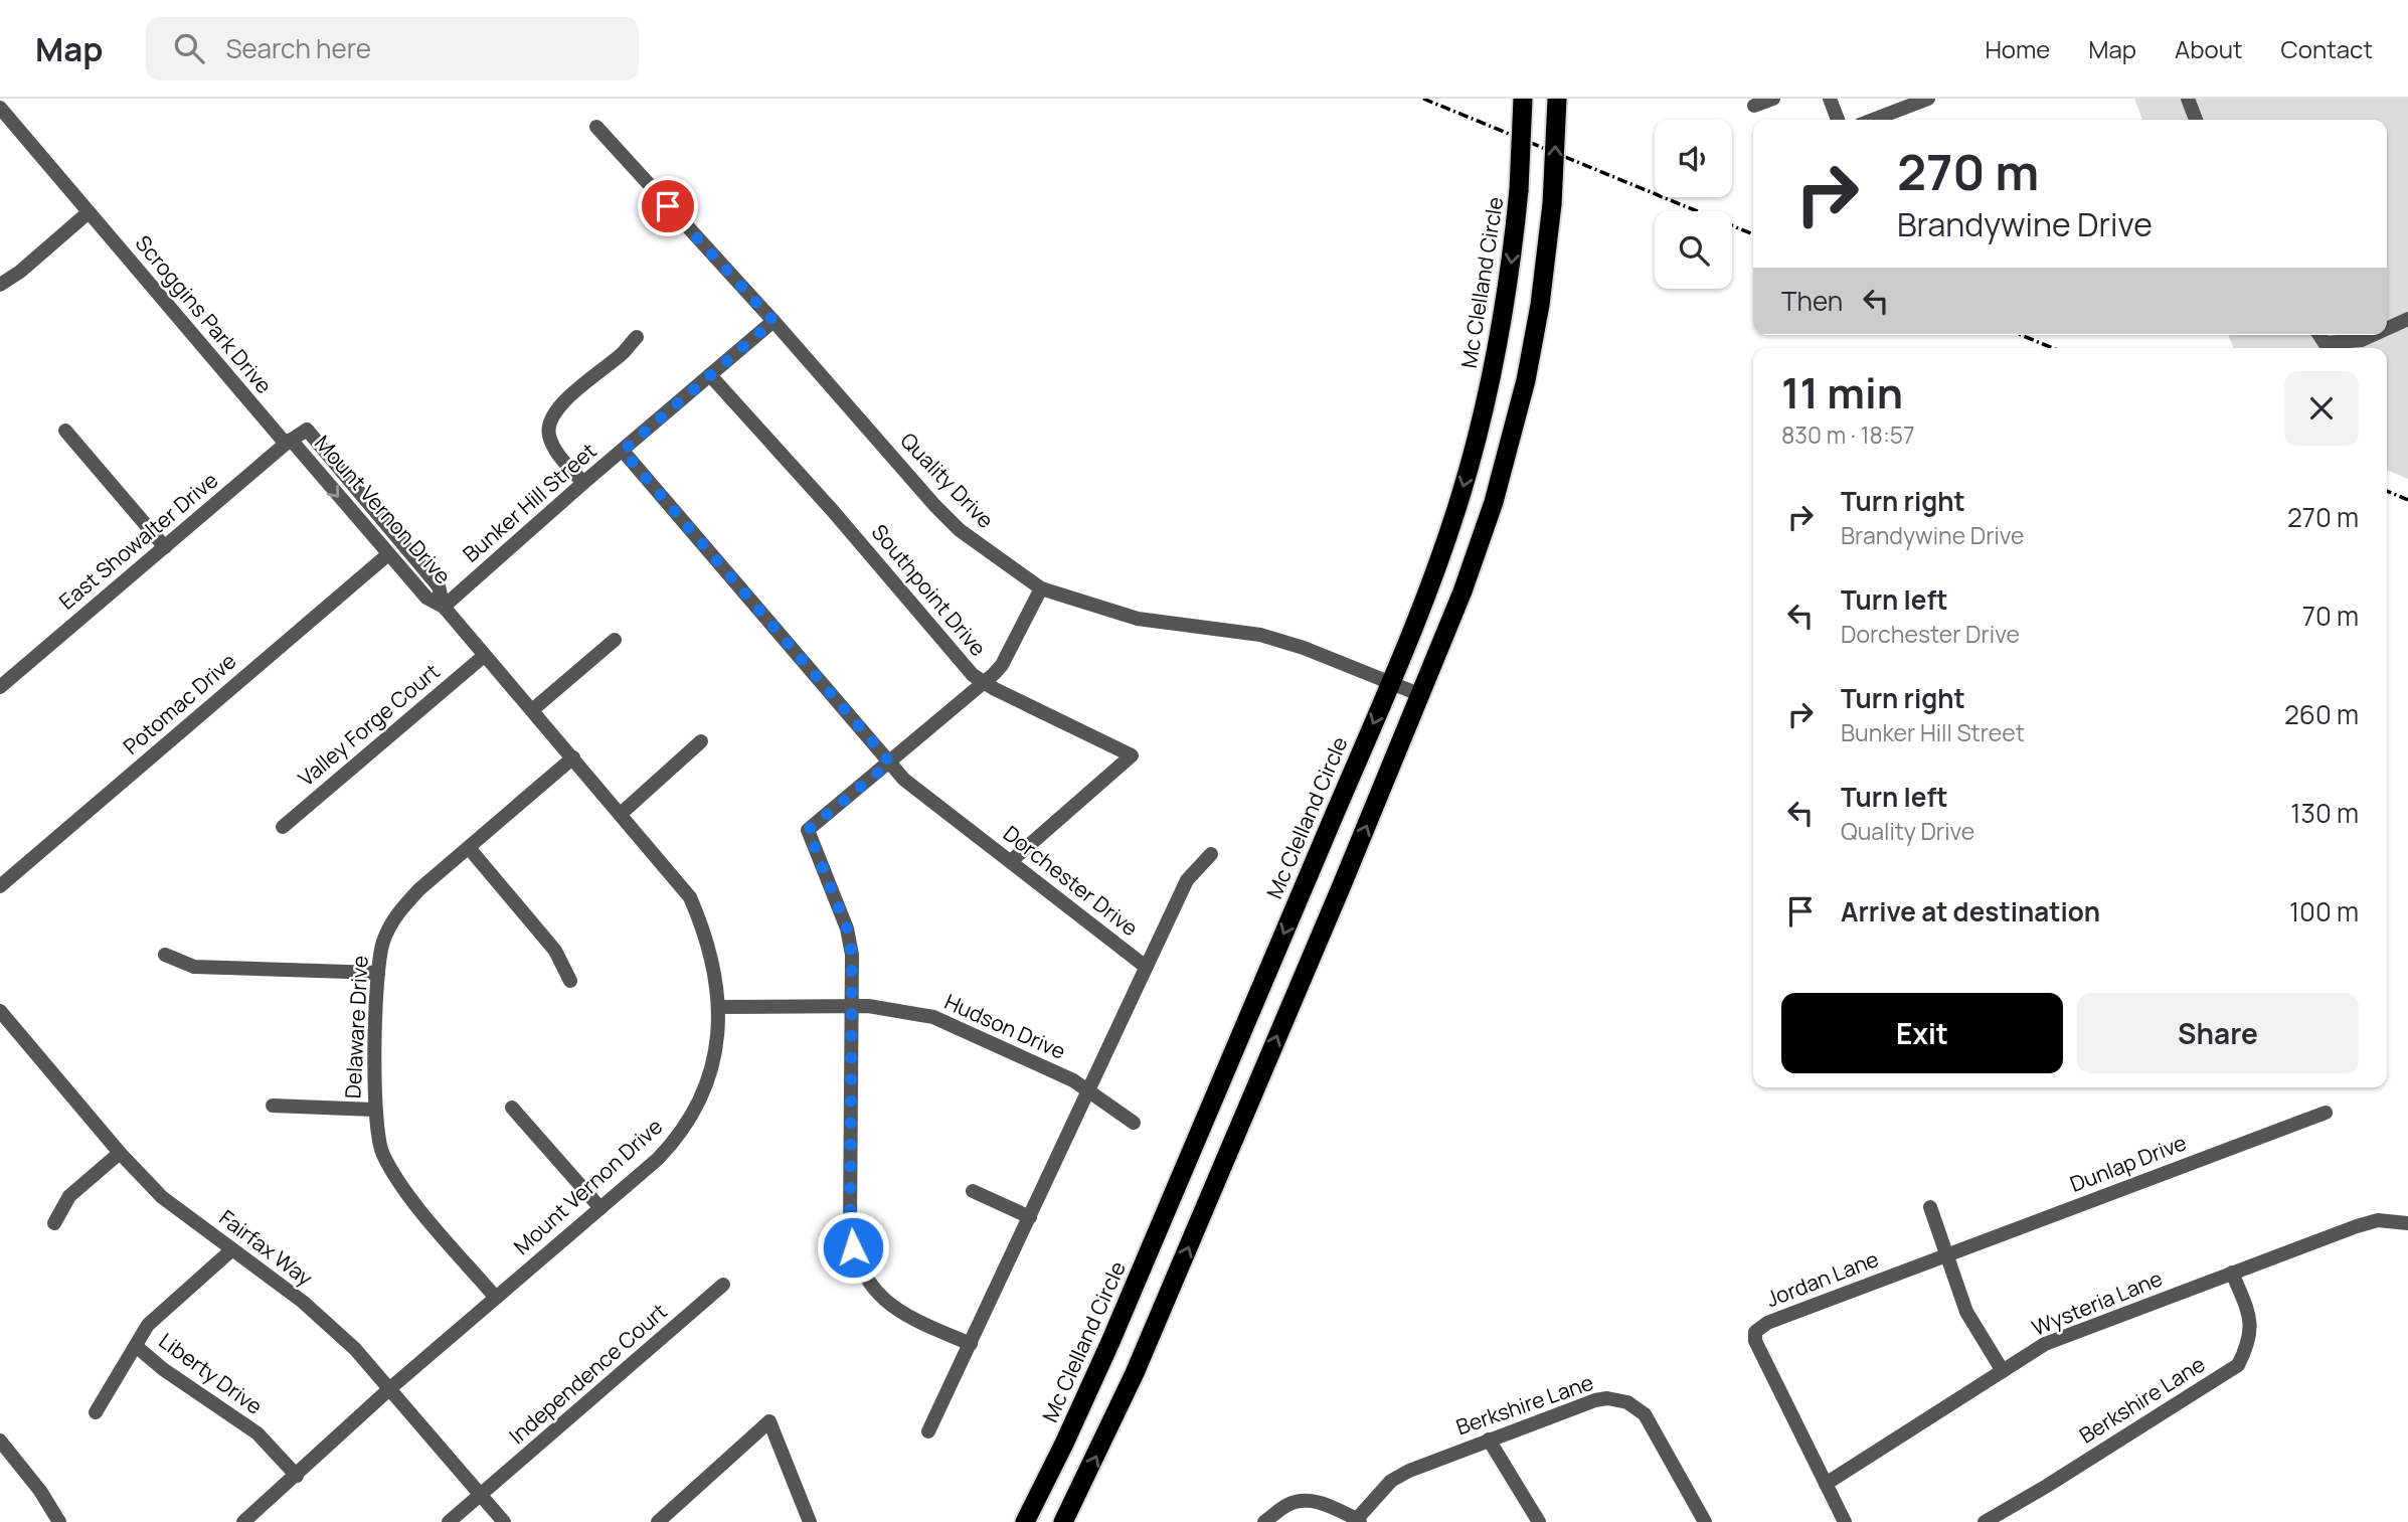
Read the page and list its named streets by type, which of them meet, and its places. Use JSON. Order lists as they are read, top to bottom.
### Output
{
  "streets": {
    "highway": ["Mc Clelland Circle"],
    "street": [
      "Scroggins Park Drive",
      "Quality Drive",
      "Bunker Hill Street",
      "Mount Vernon Drive",
      "East Showalter Drive",
      "Southpoint Drive",
      "Potomac Drive",
      "Valley Forge Court",
      "Dorchester Drive",
      "Delaware Drive",
      "Hudson Drive",
      "Dunlap Drive",
      "Fairfax Way",
      "Jordan Lane",
      "Wysteria Lane",
      "Liberty Drive",
      "Independence Court",
      "Berkshire Lane"
    ]
  },
  "crossings": [
    ["Mc Clelland Circle", "Quality Drive"],
    ["Scroggins Park Drive", "Mount Vernon Drive"],
    ["Scroggins Park Drive", "East Showalter Drive"],
    ["Quality Drive", "Bunker Hill Street"],
    ["Bunker Hill Street", "Mount Vernon Drive"],
    ["Bunker Hill Street", "Southpoint Drive"],
    ["Bunker Hill Street", "Dorchester Drive"],
    ["Mount Vernon Drive", "East Showalter Drive"],
    ["Mount Vernon Drive", "Potomac Drive"],
    ["Mount Vernon Drive", "Valley Forge Court"],
    ["Mount Vernon Drive", "Delaware Drive"],
    ["Mount Vernon Drive", "Hudson Drive"],
    ["Mount Vernon Drive", "Fairfax Way"],
    ["Mount Vernon Drive", "Liberty Drive"],
    ["Southpoint Drive", "Dorchester Drive"],
    ["Dorchester Drive", "Hudson Drive"],
    ["Dunlap Drive", "Jordan Lane"],
    ["Fairfax Way", "Liberty Drive"],
    ["Fairfax Way", "Independence Court"],
    ["Jordan Lane", "Wysteria Lane"],
    ["Wysteria Lane", "Berkshire Lane"]
  ],
  "page": {
    "header": "Map",
    "search": "Search here",
    "nav": [
      "Home",
      "Map",
      "About",
      "Contact"
    ],
    "turn": ["270 m", "Brandywine Drive"],
    "then": "Then",
    "heading": ["11 min", "830 m · 18:57"],
    "list": [
      {
        "name": "Turn right",
        "note": "Brandywine Drive",
        "value": "270 m"
      },
      {
        "name": "Turn left",
        "note": "Dorchester Drive",
        "value": "70 m"
      },
      {
        "name": "Turn right",
        "note": "Bunker Hill Street",
        "value": "260 m"
      },
      {
        "name": "Turn left",
        "note": "Quality Drive",
        "value": "130 m"
      },
      {
        "name": "Arrive at destination",
        "value": "100 m"
      }
    ],
    "buttons": ["Exit", "Share"]
  }
}
